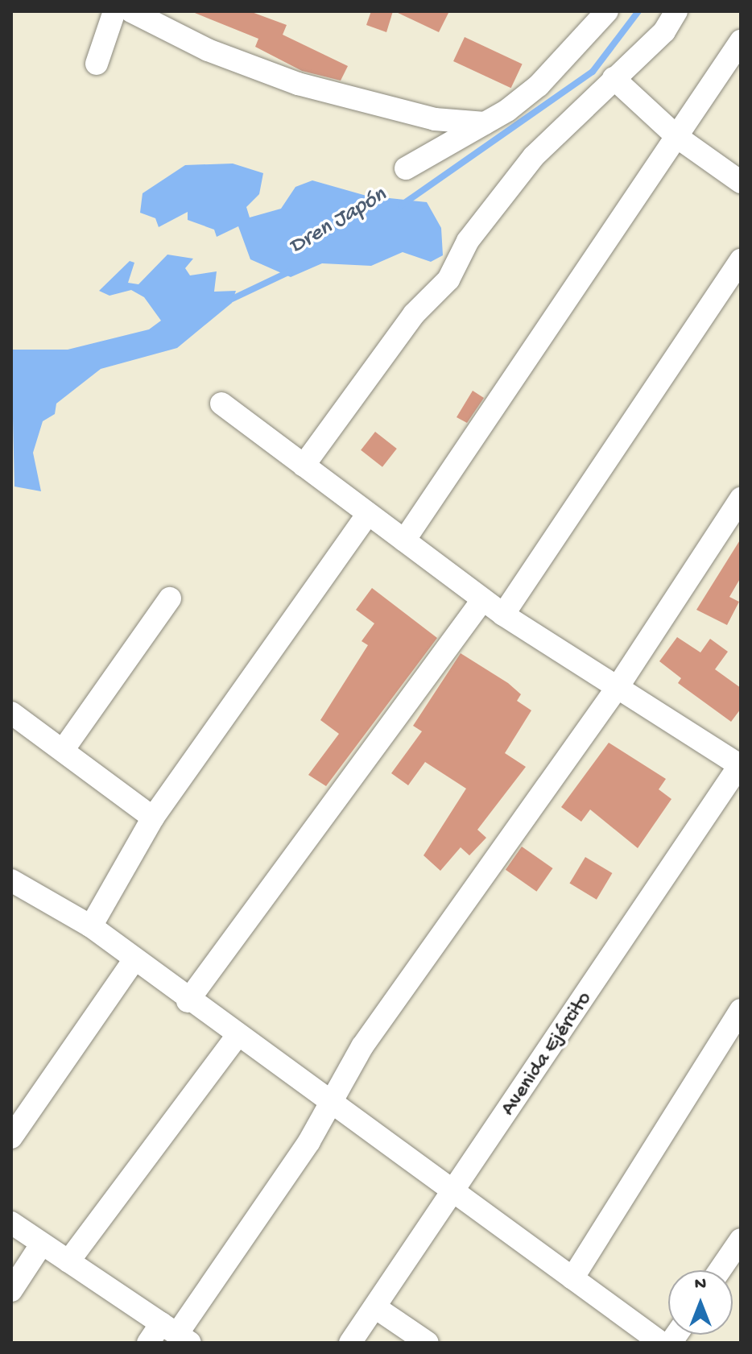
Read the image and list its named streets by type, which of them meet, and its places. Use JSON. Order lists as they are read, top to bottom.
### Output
{
  "streets": {
    "street": ["Avenida Ejército"]
  },
  "water": ["Dren Japón"],
  "north": "top"
}
